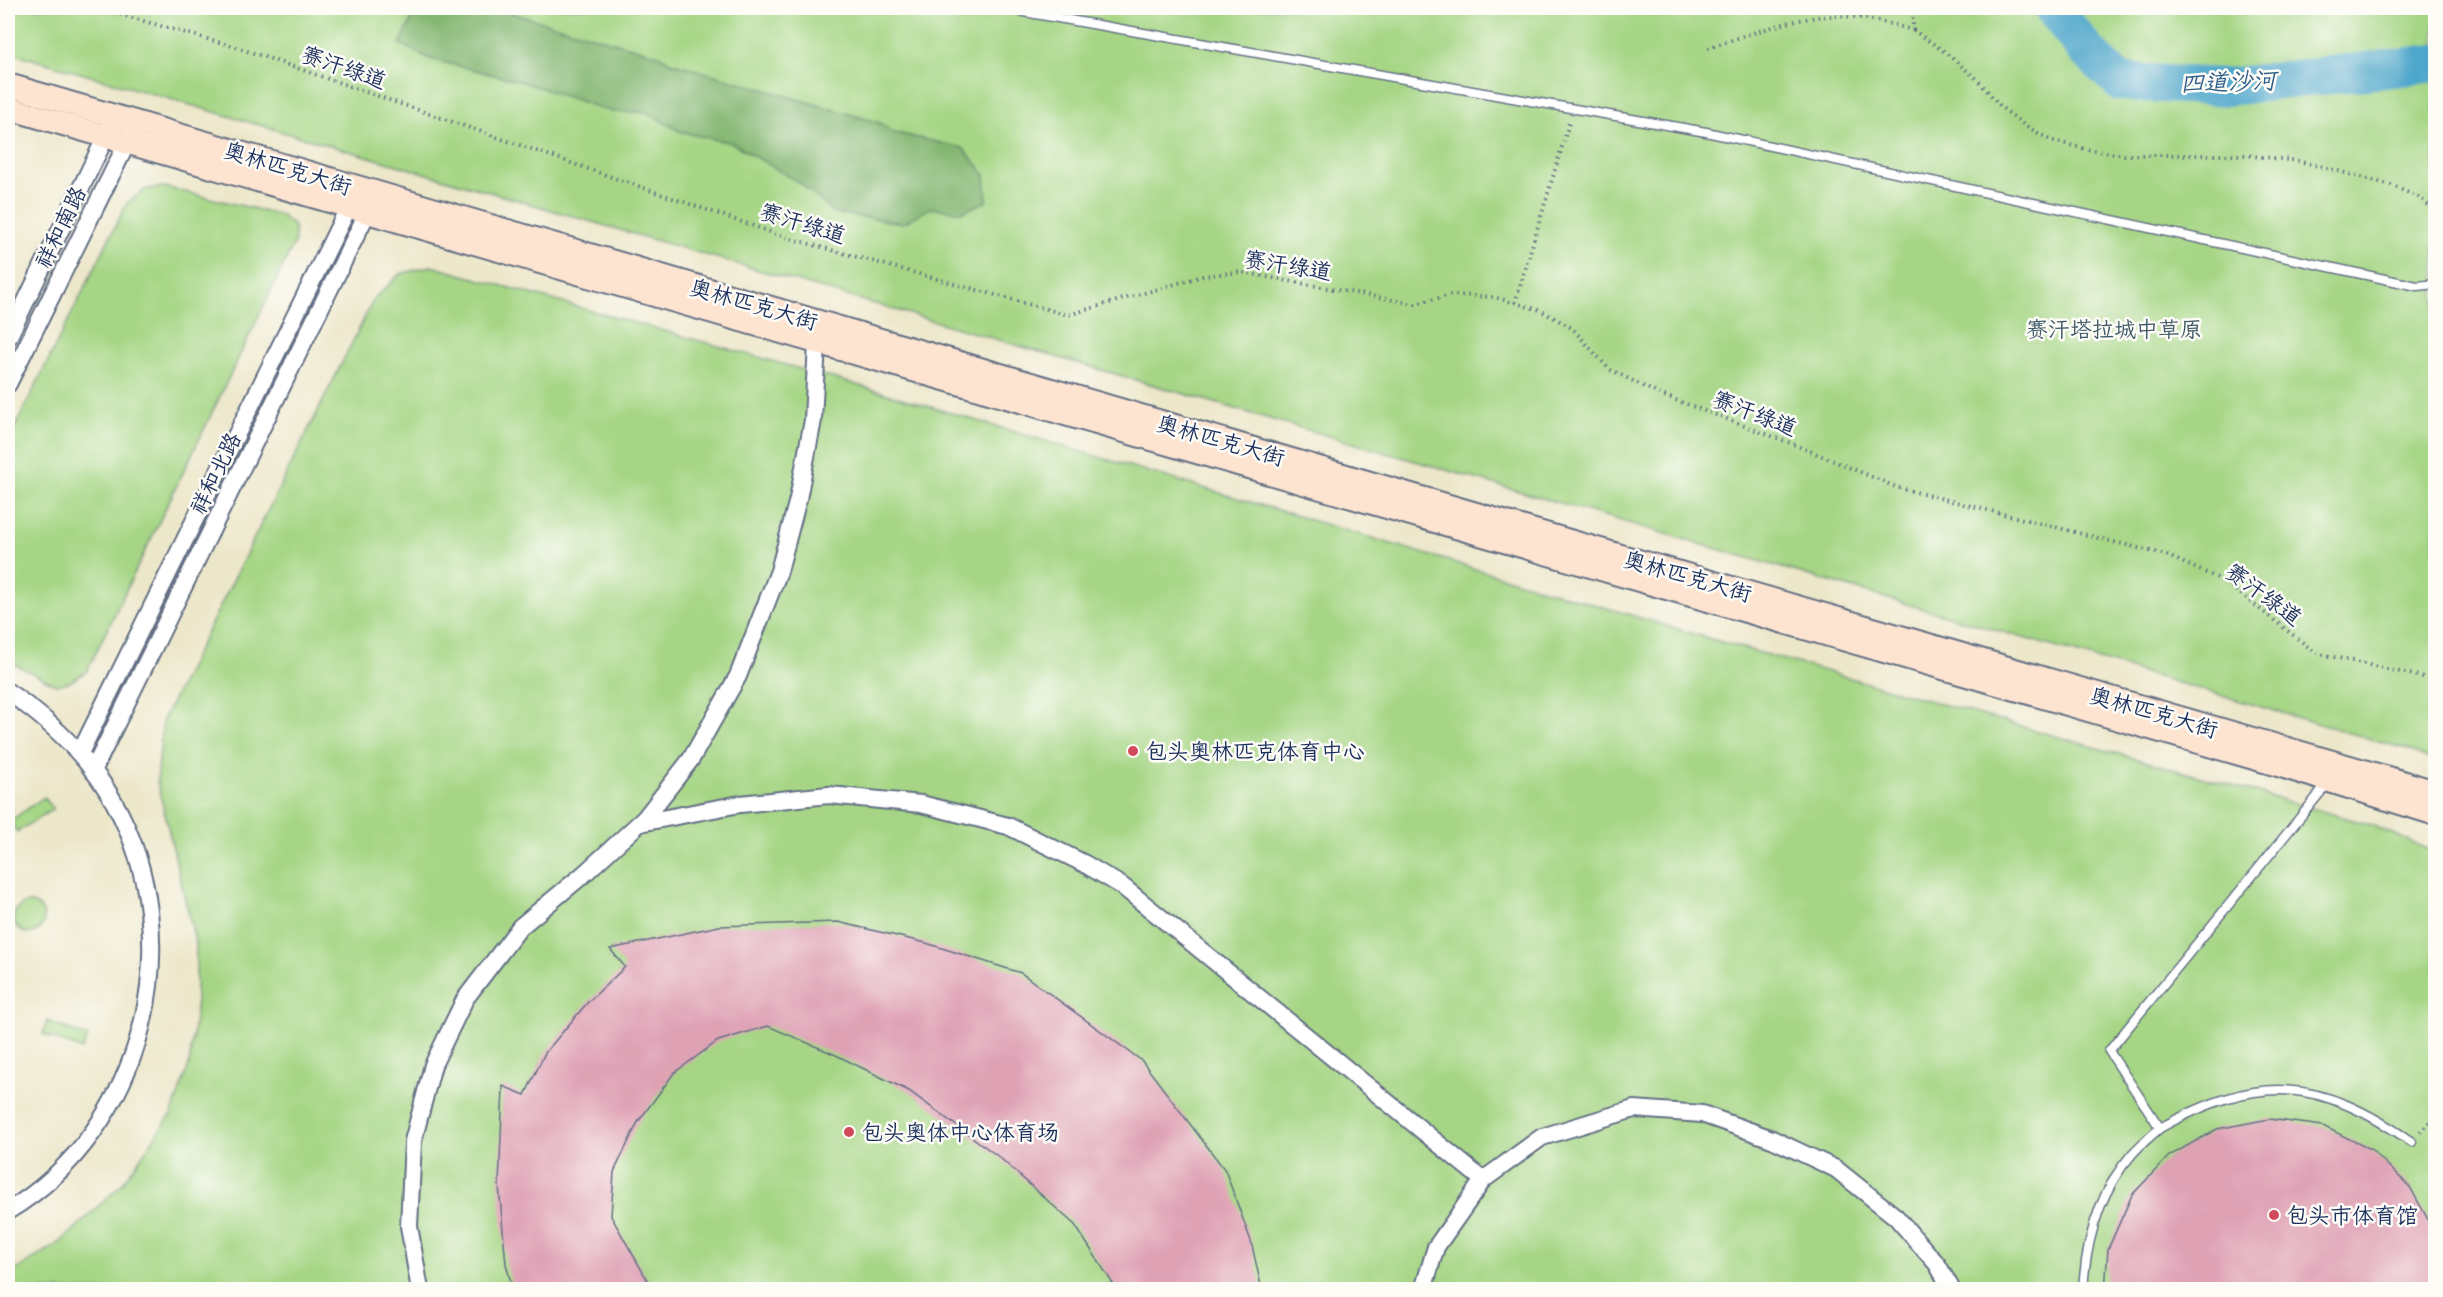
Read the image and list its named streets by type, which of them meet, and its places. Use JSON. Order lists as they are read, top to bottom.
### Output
{
  "streets": {
    "main road": ["奥林匹克大街"],
    "street": ["祥和南路", "祥和北路"],
    "path": ["赛汗绿道"]
  },
  "crossings": [
    ["奥林匹克大街", "祥和南路"],
    ["奥林匹克大街", "祥和北路"]
  ],
  "water": ["四道沙河"],
  "parks": ["赛汗塔拉城中草原"],
  "places": ["包头奥林匹克体育中心", "包头奥体中心体育场", "包头市体育馆"]
}
